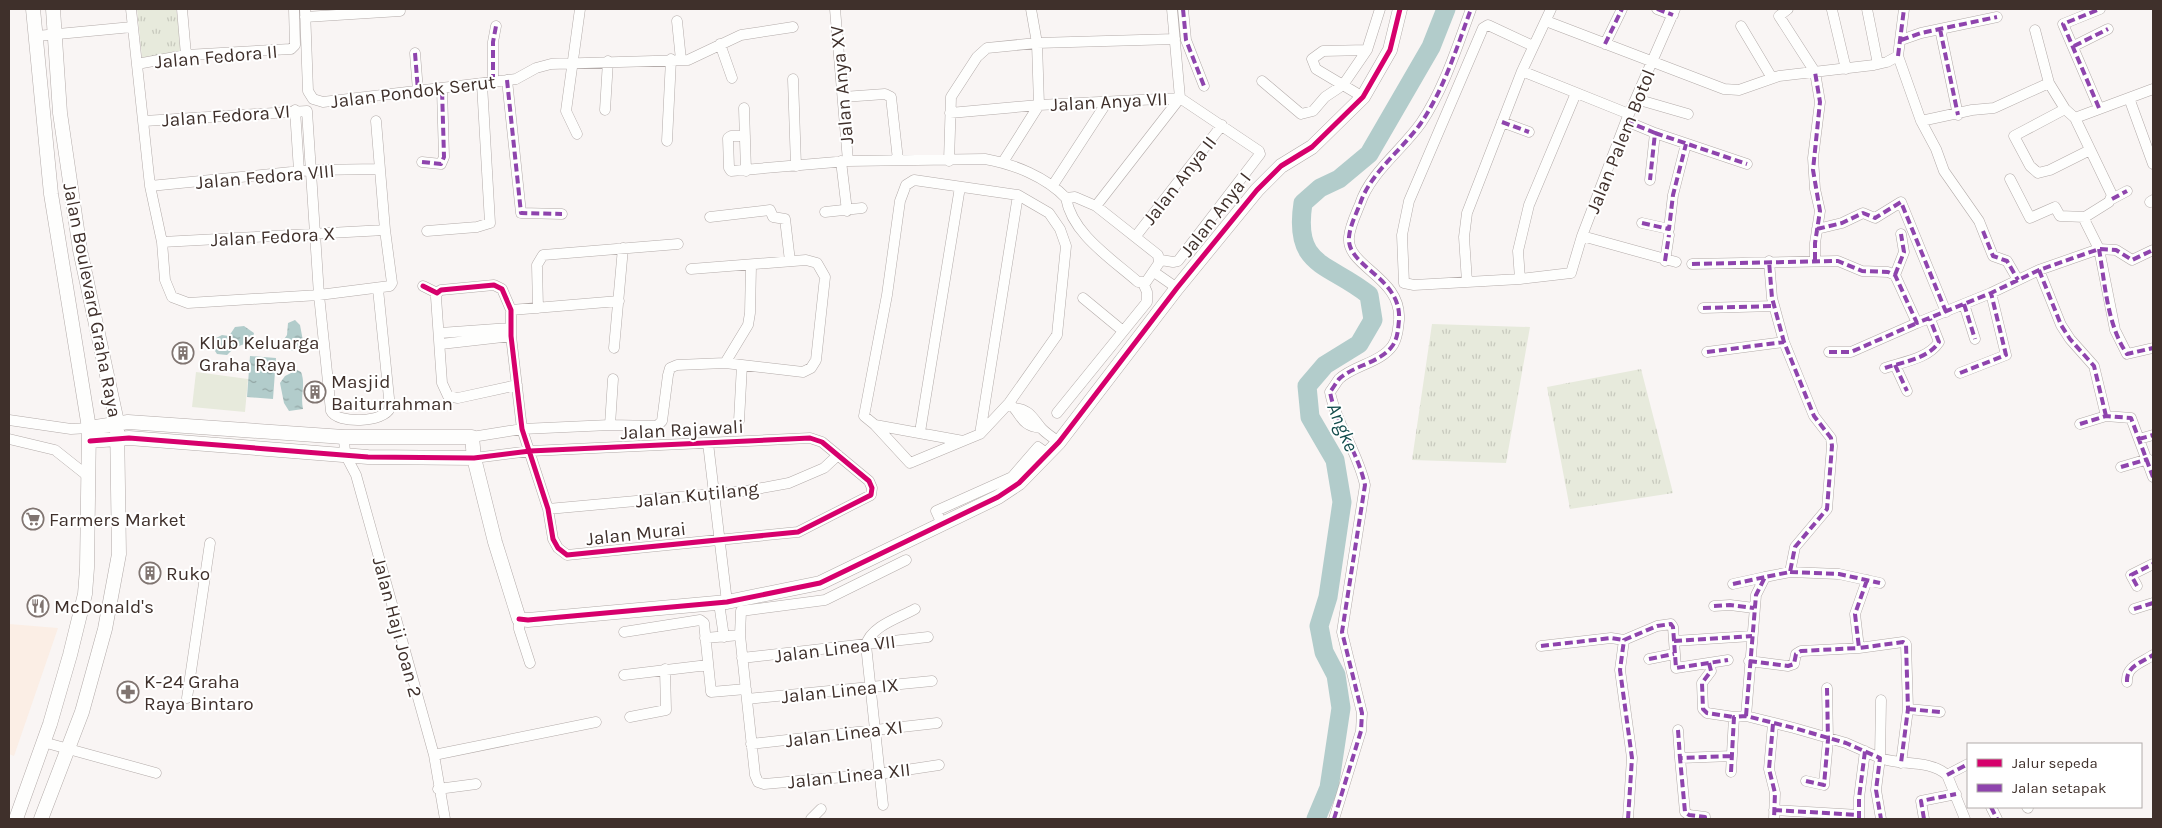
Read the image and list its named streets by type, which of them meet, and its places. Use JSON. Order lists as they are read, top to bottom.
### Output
{
  "streets": {
    "street": [
      "Jalan Fedora II",
      "Jalan Anya XV",
      "Jalan Pondok Serut",
      "Jalan Anya VII",
      "Jalan Fedora VI",
      "Jalan Palem Botol",
      "Jalan Fedora VIII",
      "Jalan Anya II",
      "Jalan Anya I",
      "Jalan Fedora X",
      "Jalan Boulevard Graha Raya",
      "Jalan Rajawali",
      "Jalan Kutilang",
      "Jalan Murai",
      "Jalan Haji Joan 2",
      "Jalan Linea VII",
      "Jalan Linea IX",
      "Jalan Linea XI",
      "Jalan Linea XII"
    ]
  },
  "crossings": [
    ["Jalan Fedora VI", "Jalan Fedora VIII"],
    ["Jalan Anya II", "Jalan Anya I"],
    ["Jalan Rajawali", "Jalan Kutilang"],
    ["Jalan Rajawali", "Jalan Murai"],
    ["Jalan Kutilang", "Jalan Murai"],
    ["Jalan Linea XI", "Jalan Linea XII"]
  ],
  "water": ["Angke"],
  "places": {
    "building": ["Klub Keluarga Graha Raya", "Masjid Baiturrahman", "Ruko"],
    "supermarket": ["Farmers Market"],
    "restaurant": ["McDonald's"],
    "pharmacy": ["K-24 Graha Raya Bintaro"]
  },
  "legend": ["Jalur sepeda", "Jalan setapak"]
}
